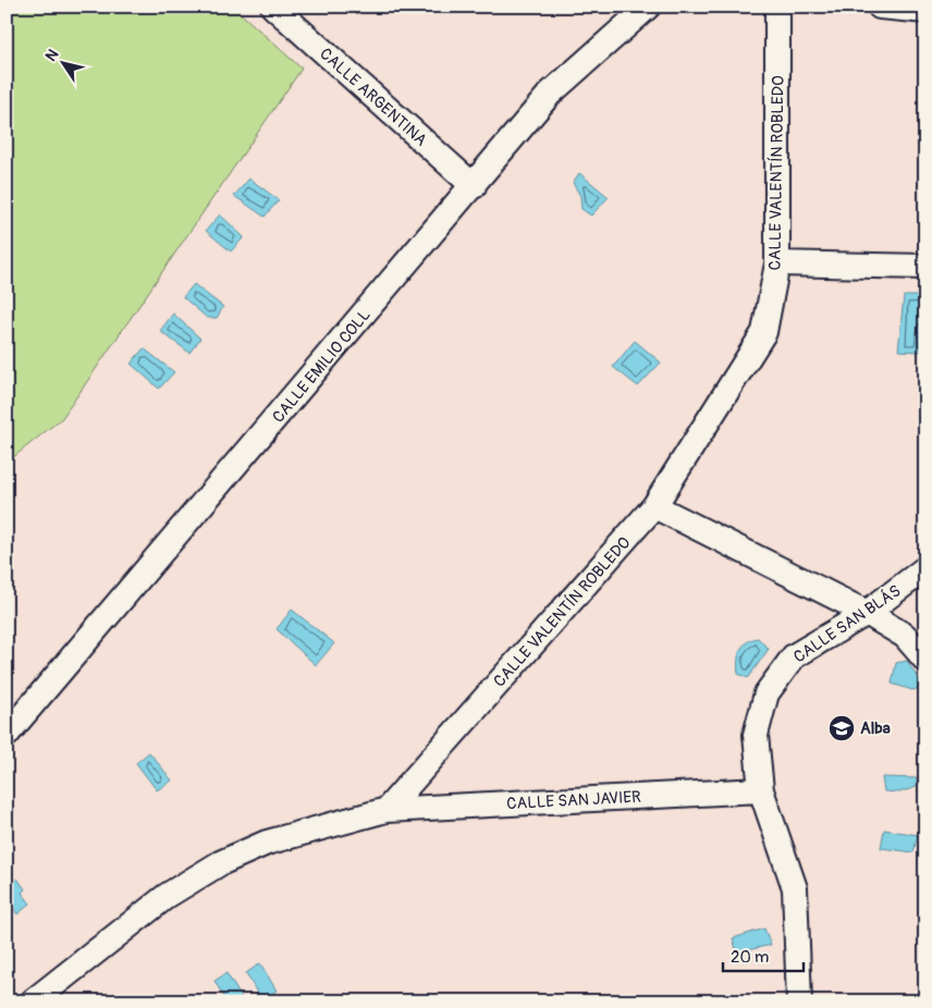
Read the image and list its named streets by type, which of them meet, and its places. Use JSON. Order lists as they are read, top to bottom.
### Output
{
  "streets": {
    "street": [
      "CALLE ARGENTINA",
      "CALLE VALENTÍN ROBLEDO",
      "CALLE EMILIO COLL",
      "CALLE SAN BLÁS",
      "CALLE SAN JAVIER"
    ]
  },
  "crossings": [
    ["CALLE ARGENTINA", "CALLE EMILIO COLL"],
    ["CALLE VALENTÍN ROBLEDO", "CALLE SAN JAVIER"],
    ["CALLE SAN BLÁS", "CALLE SAN JAVIER"]
  ],
  "places": {
    "school or university": ["Alba"]
  },
  "scale_bar": "20 m",
  "north": "top left"
}
